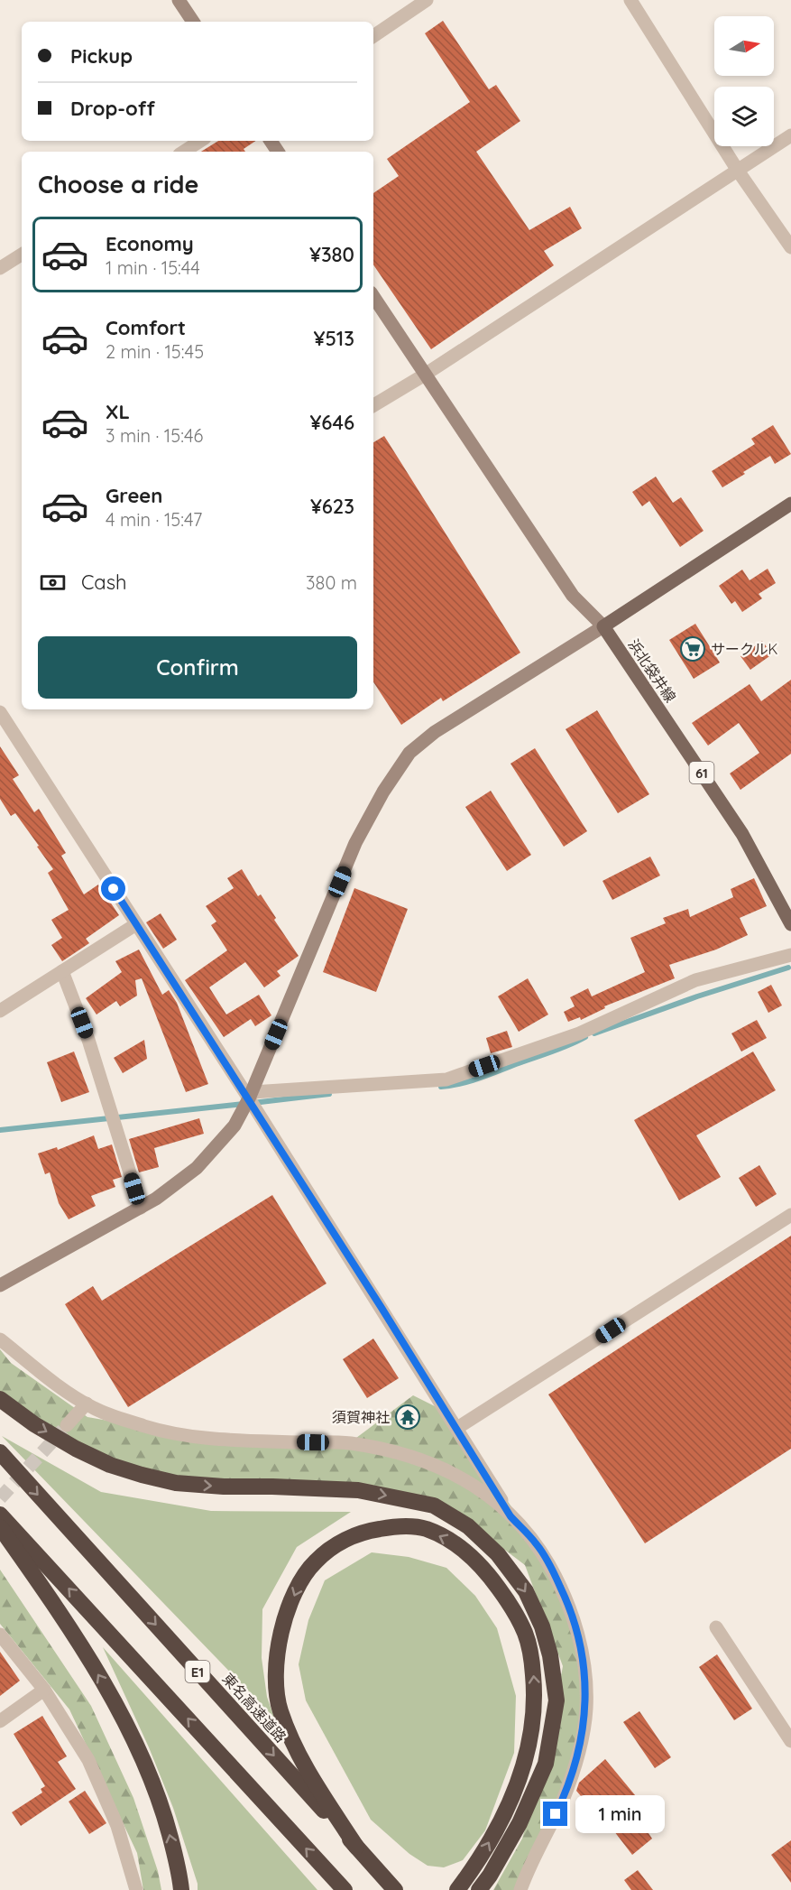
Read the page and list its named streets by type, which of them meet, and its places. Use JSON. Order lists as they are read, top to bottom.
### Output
{
  "streets": {
    "highway": ["E1", "東名高速道路"],
    "main road": ["浜北袋井線", "61"]
  },
  "places": {
    "supermarket": ["サークルK"],
    "temple": ["須賀神社"]
  },
  "north": "right",
  "page": {
    "banner": ["Pickup", "Drop-off"],
    "heading": "Choose a ride",
    "list": [
      {
        "name": "Economy",
        "note": "1 min · 15:44",
        "value": "¥380"
      },
      {
        "name": "Comfort",
        "note": "2 min · 15:45",
        "value": "¥513"
      },
      {
        "name": "XL",
        "note": "3 min · 15:46",
        "value": "¥646"
      },
      {
        "name": "Green",
        "note": "4 min · 15:47",
        "value": "¥623"
      }
    ],
    "pay": ["Cash", "380 m"],
    "buttons": "Confirm",
    "bubble": "1 min"
  }
}
